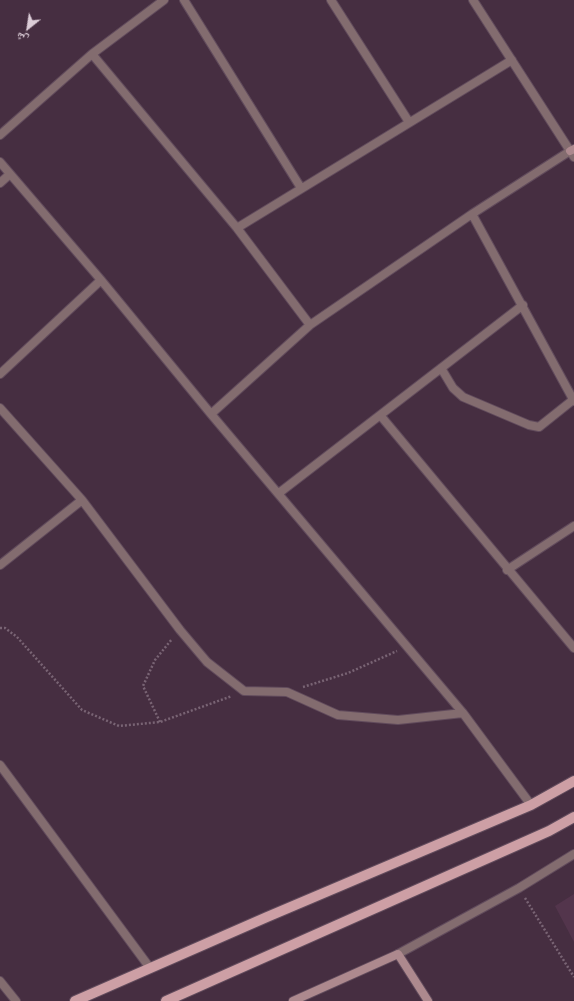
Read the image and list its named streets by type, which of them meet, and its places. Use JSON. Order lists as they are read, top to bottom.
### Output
{
  "north": "bottom left"
}
